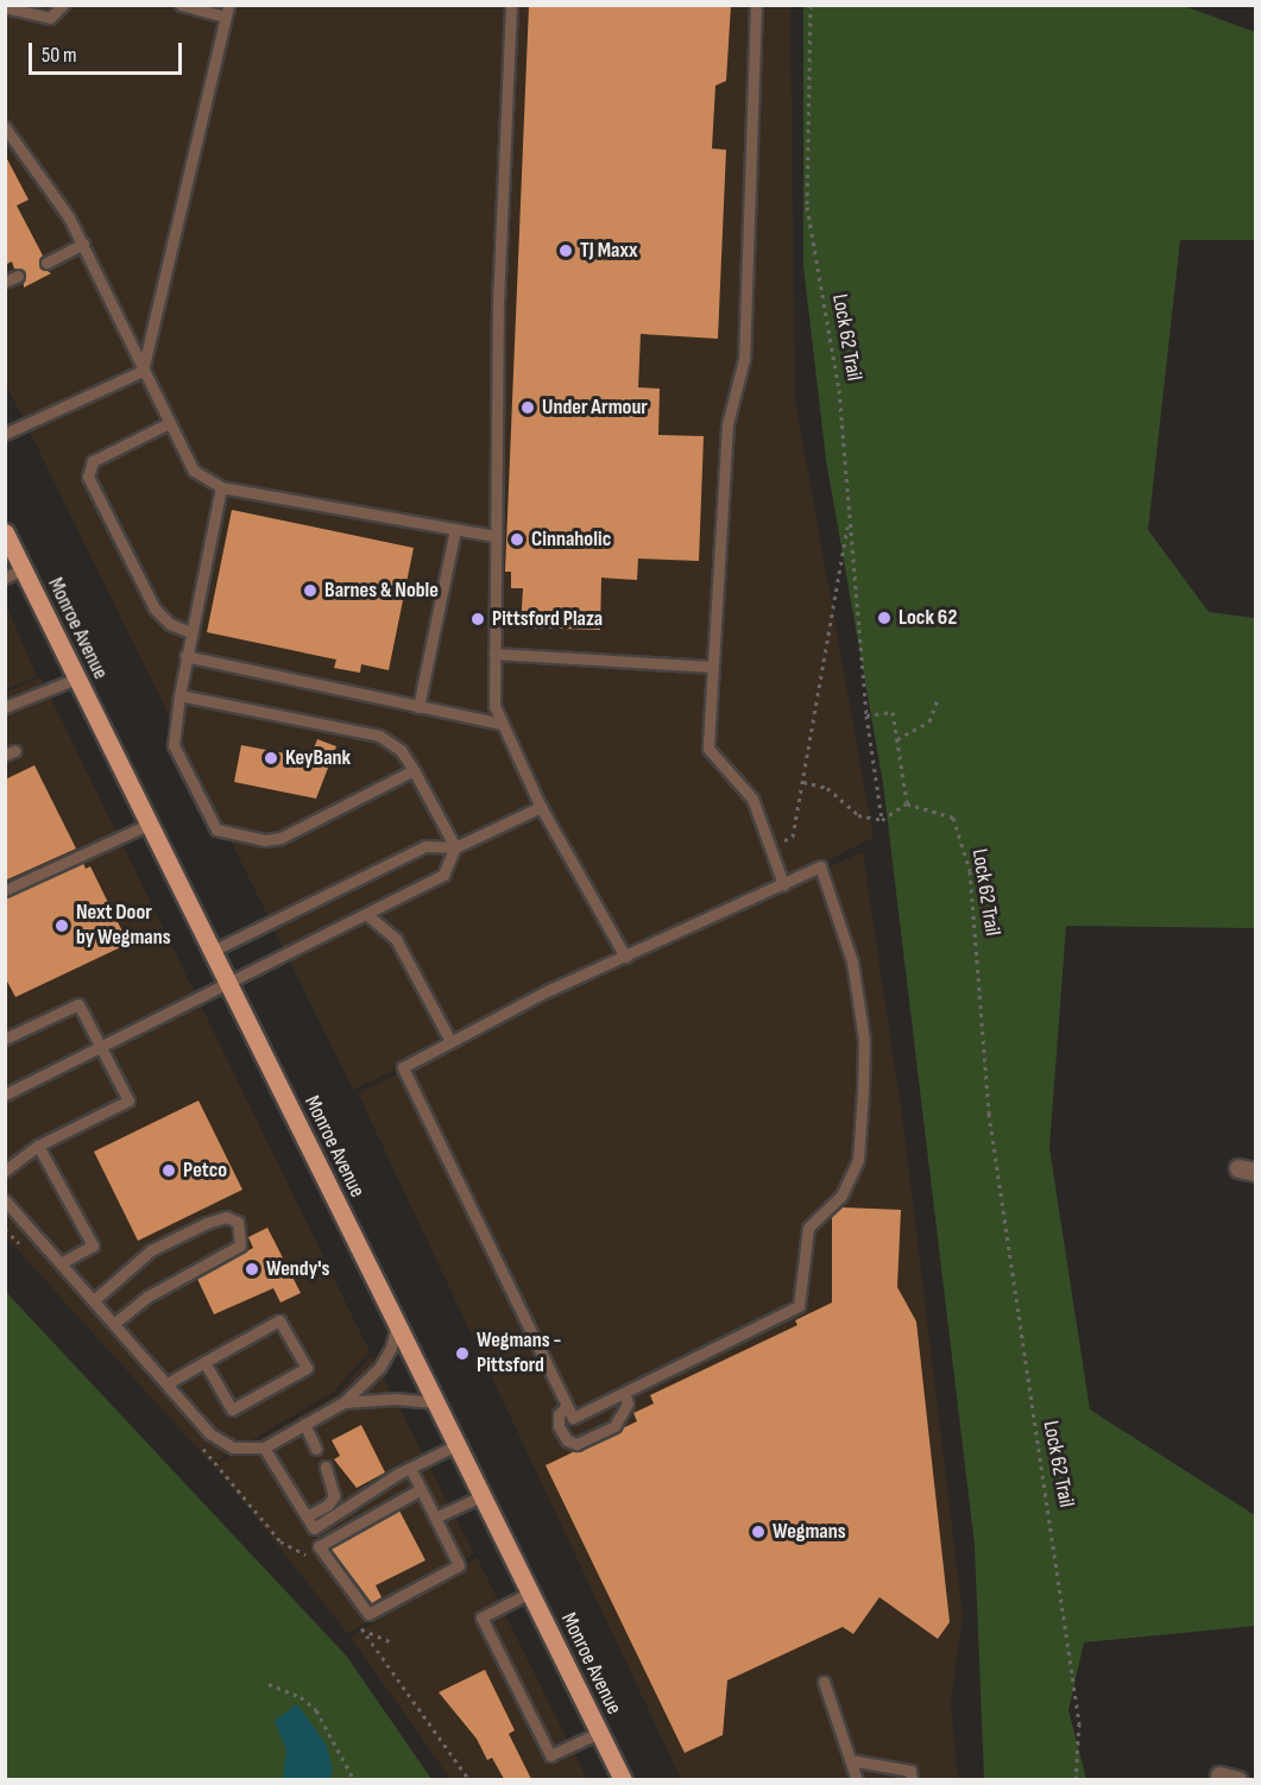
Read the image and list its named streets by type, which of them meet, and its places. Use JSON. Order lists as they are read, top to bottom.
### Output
{
  "streets": {
    "main road": ["Monroe Avenue"],
    "path": ["Lock 62 Trail"]
  },
  "places": [
    "TJ Maxx",
    "Under Armour",
    "Cinnaholic",
    "Barnes & Noble",
    "Lock 62",
    "Pittsford Plaza",
    "KeyBank",
    "Next Door by Wegmans",
    "Petco",
    "Wendy's",
    "Wegmans - Pittsford",
    "Wegmans"
  ],
  "scale_bar": "50 m"
}
